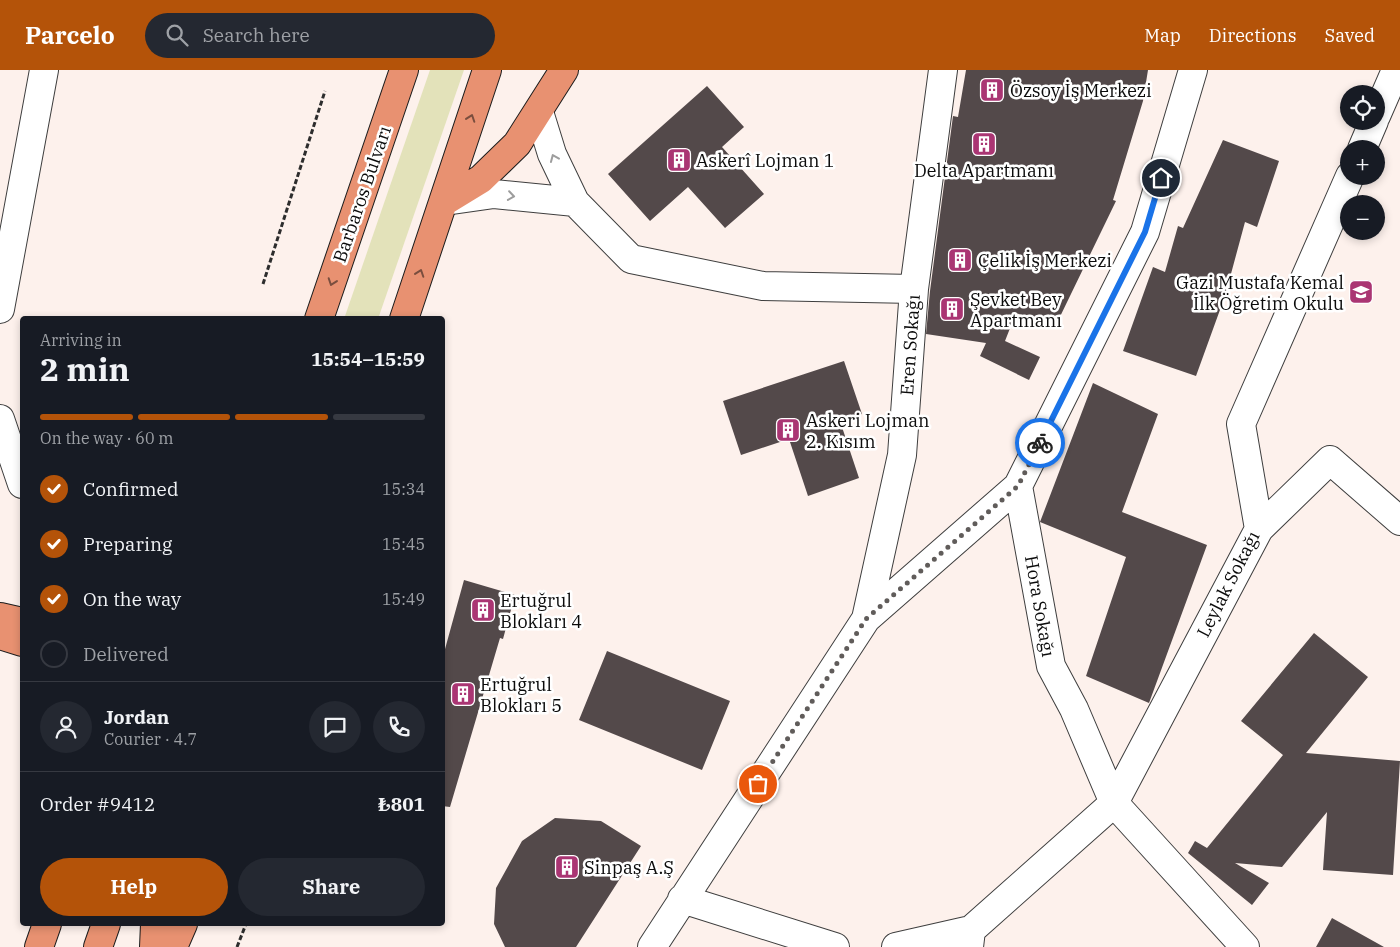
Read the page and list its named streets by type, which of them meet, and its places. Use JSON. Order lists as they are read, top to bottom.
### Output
{
  "streets": {
    "main road": ["Barbaros Bulvarı"],
    "street": ["Eren Sokağı", "Leylak Sokağı", "Hora Sokağı"]
  },
  "crossings": [
    ["Leylak Sokağı", "Hora Sokağı"]
  ],
  "places": {
    "building": [
      "Özsoy İş Merkezi",
      "Delta Apartmanı",
      "Askerî Lojman 1",
      "Çelik İş Merkezi",
      "Şevket Bey Apartmanı",
      "Askeri Lojman 2. Kısım",
      "Ertuğrul Blokları 4",
      "Ertuğrul Blokları 5",
      "Sinpaş A.Ş"
    ],
    "school or university": ["Gazi Mustafa Kemal İlk Öğretim Okulu"]
  },
  "page": {
    "header": "Parcelo",
    "search": "Search here",
    "nav": ["Map", "Directions", "Saved"],
    "map_buttons": ["+", "−"],
    "heading": ["2 min", "Arriving in", "15:54–15:59"],
    "panel": [
      "Jordan",
      "Courier · 4.7",
      "Order #9412",
      "₺801"
    ],
    "bar": "On the way · 60 m",
    "list": [
      ["Confirmed", "15:34"],
      ["Preparing", "15:45"],
      ["On the way", "15:49"],
      "Delivered"
    ],
    "buttons": ["Help", "Share"]
  }
}
